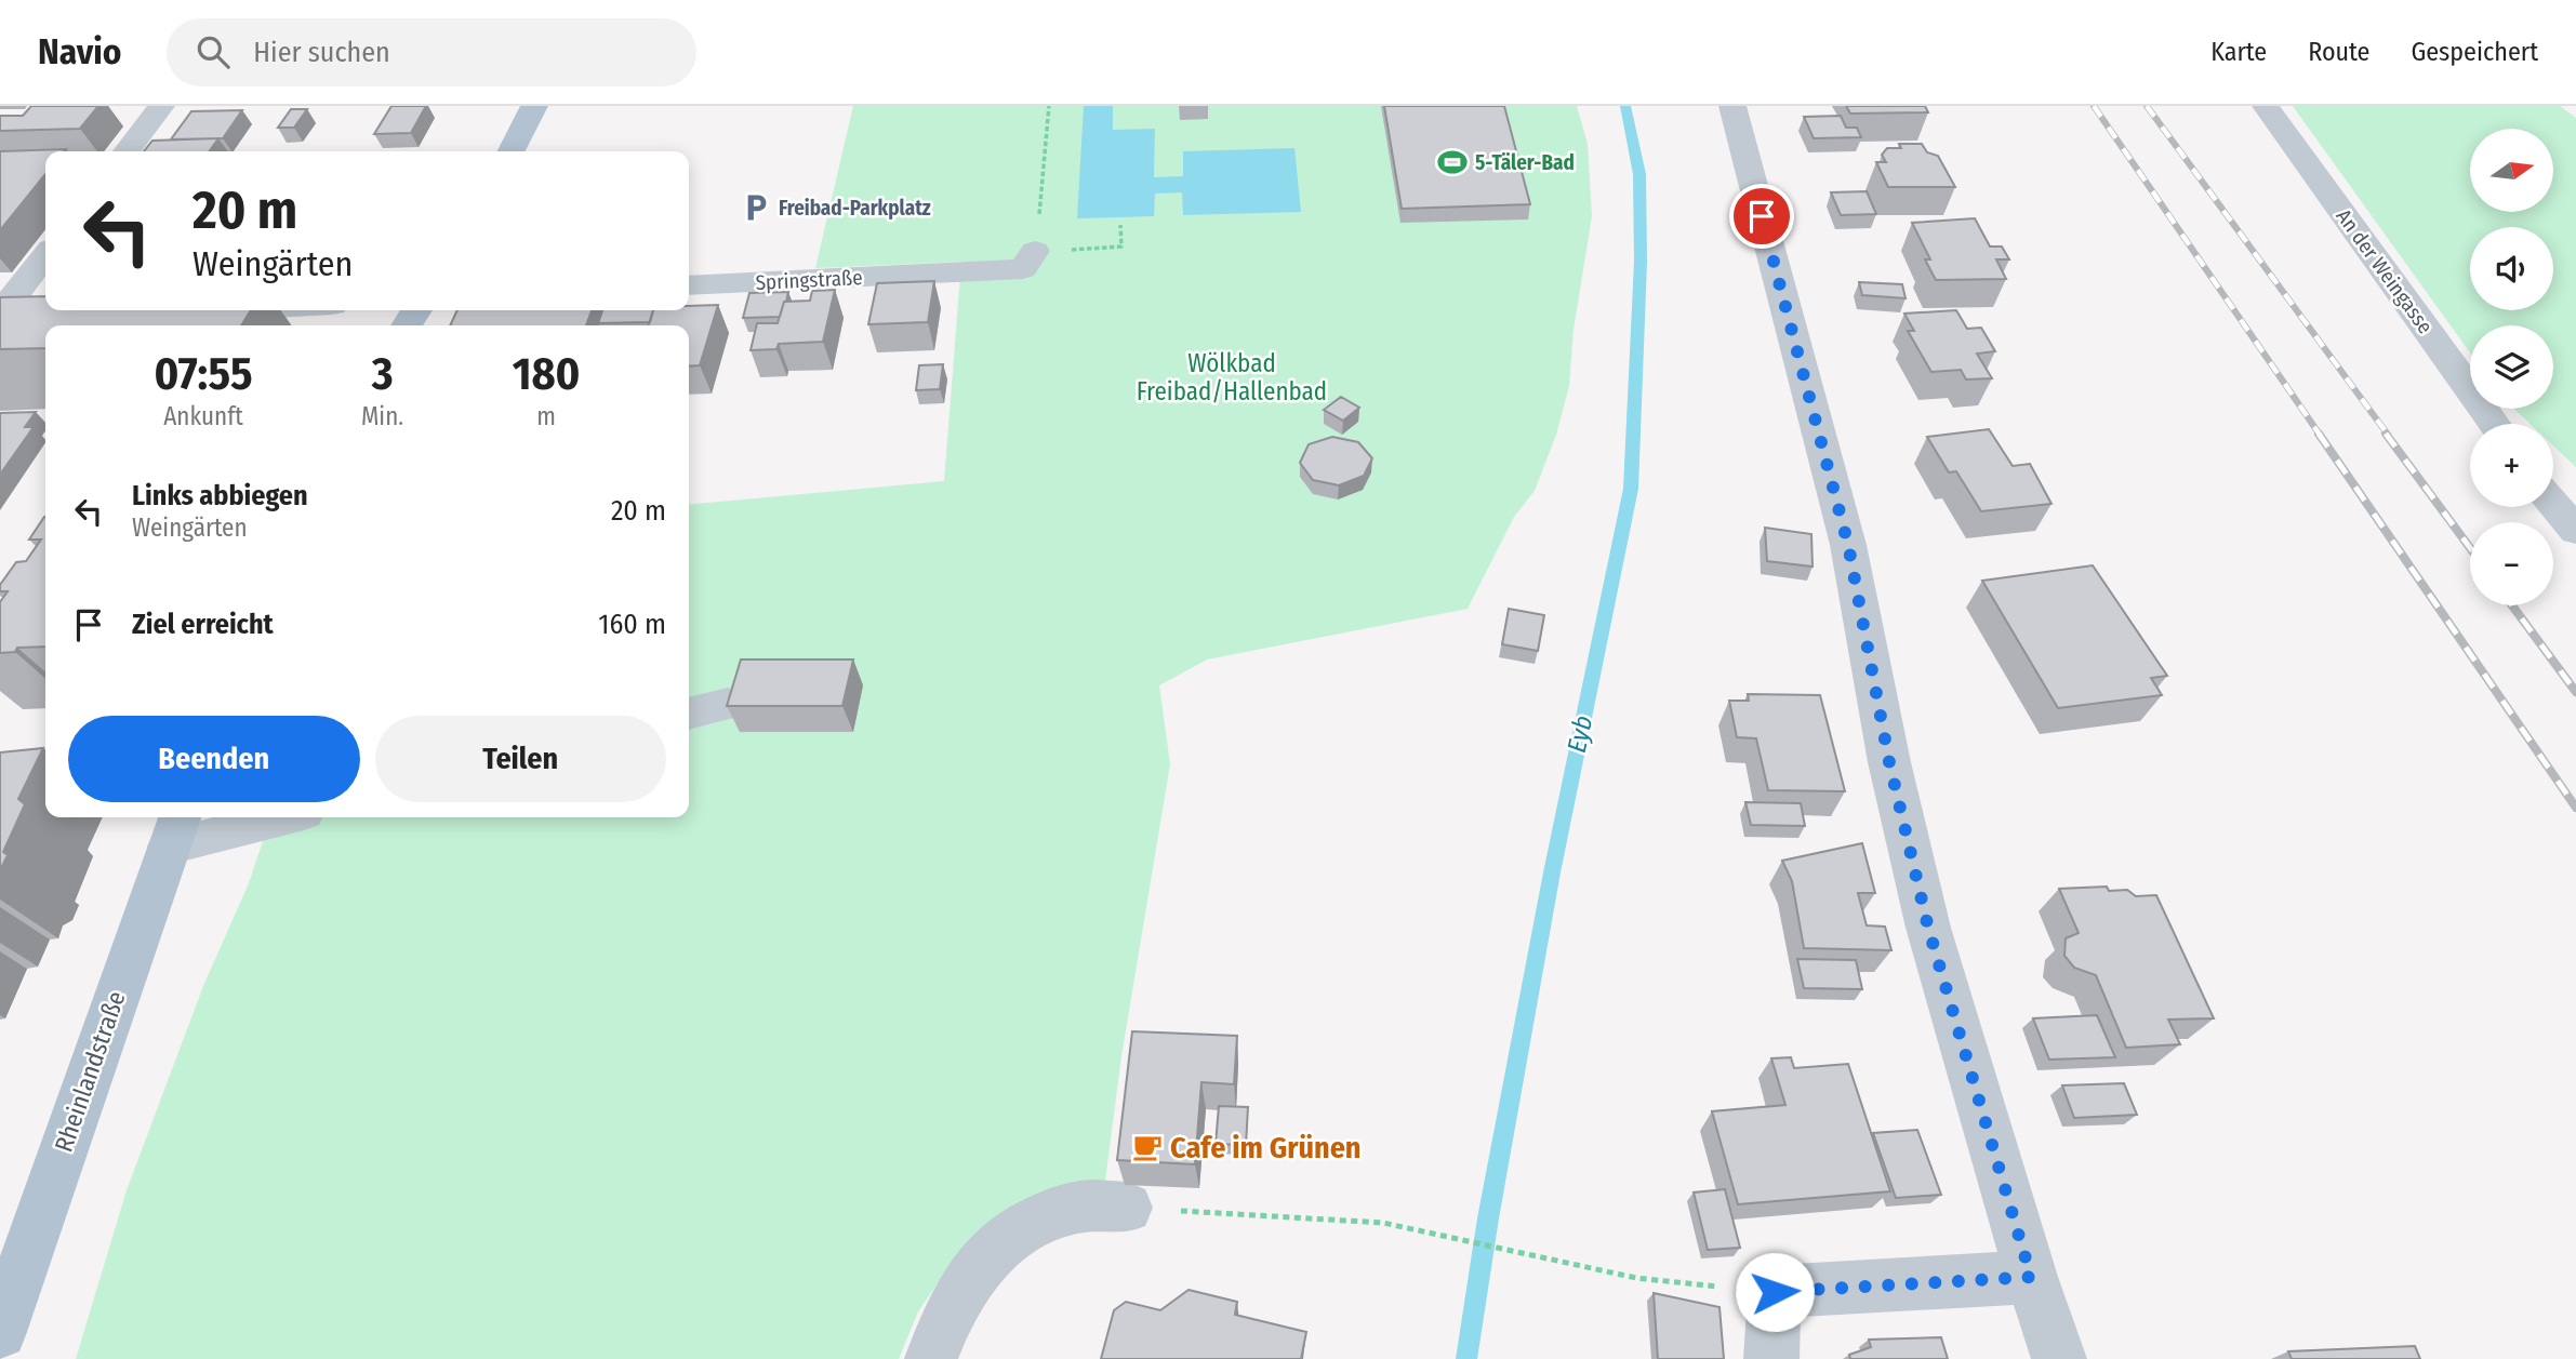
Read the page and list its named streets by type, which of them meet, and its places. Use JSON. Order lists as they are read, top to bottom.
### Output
{
  "streets": {
    "main road": ["Rheinlandstraße"],
    "street": ["An der Weingasse", "Springstraße"]
  },
  "water": ["Eyb"],
  "parks": ["Wölkbad Freibad/Hallenbad"],
  "places": {
    "sports": ["5-Täler-Bad"],
    "parking": ["Freibad-Parkplatz"],
    "cafe": ["Cafe im Grünen"]
  },
  "north": "right",
  "page": {
    "header": "Navio",
    "search": "Hier suchen",
    "nav": ["Karte", "Route", "Gespeichert"],
    "map_buttons": ["+", "−"],
    "turn": ["20 m", "Weingärten"],
    "eta": [
      "07:55",
      "Ankunft",
      "3",
      "Min.",
      "180",
      "m"
    ],
    "list": [
      {
        "name": "Links abbiegen",
        "note": "Weingärten",
        "value": "20 m"
      },
      {
        "name": "Ziel erreicht",
        "value": "160 m"
      }
    ],
    "buttons": ["Beenden", "Teilen"]
  }
}
